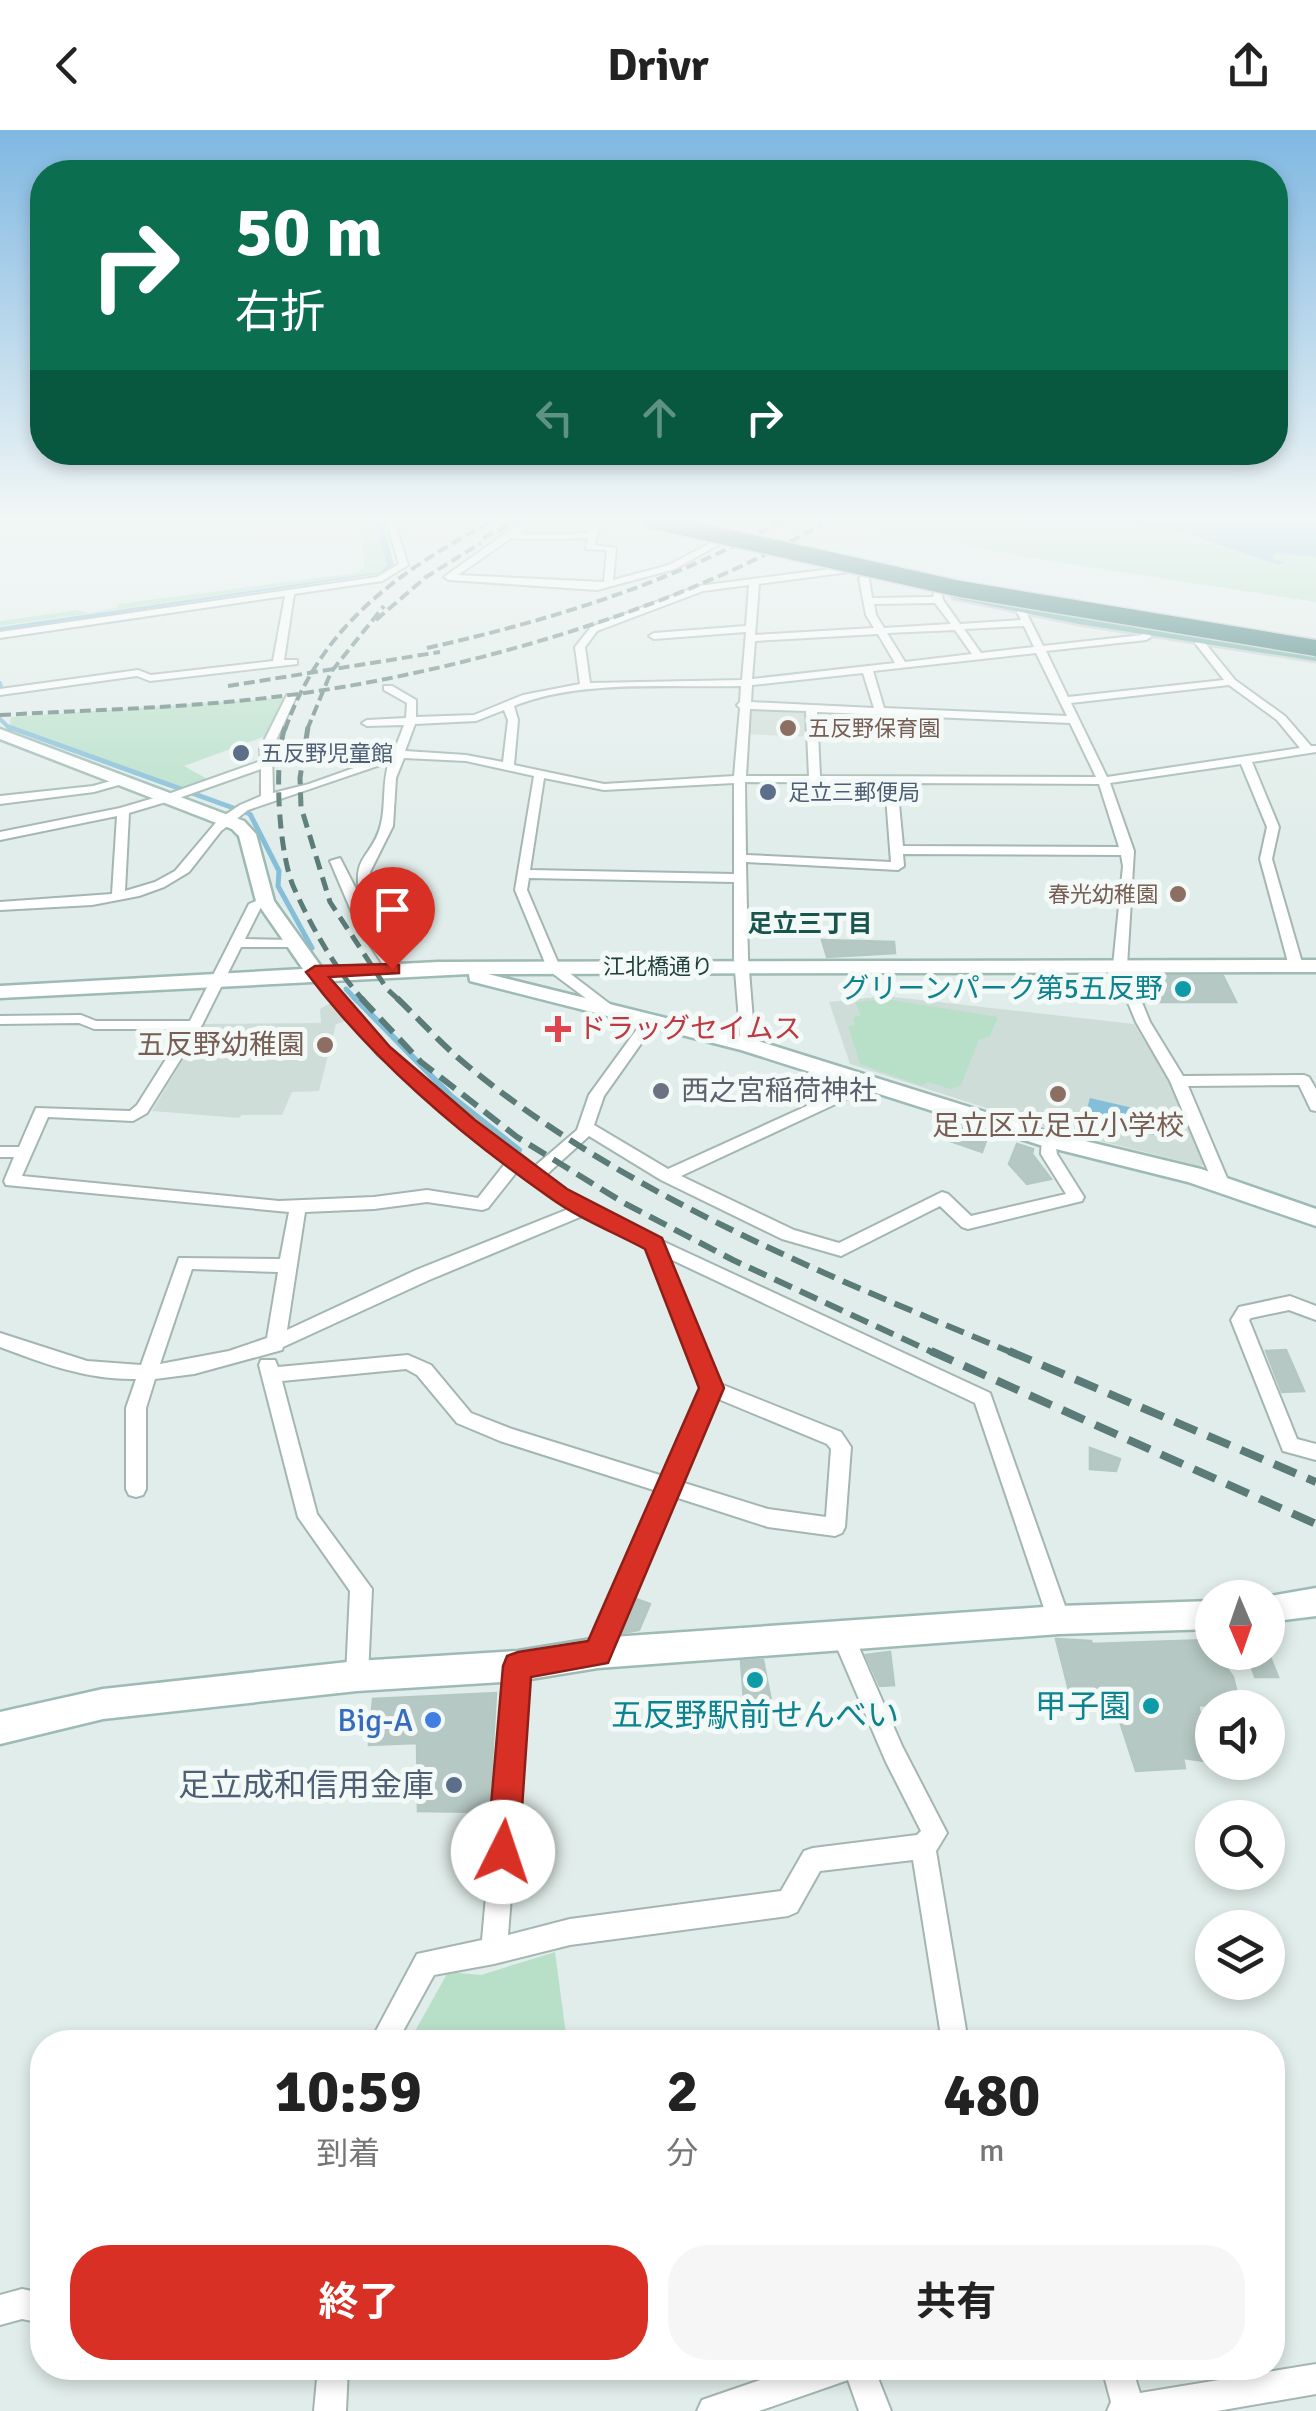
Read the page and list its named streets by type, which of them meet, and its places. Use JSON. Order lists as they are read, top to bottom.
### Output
{
  "streets": {
    "street": ["江北橋通り"]
  },
  "districts": ["足立三丁目"],
  "places": {
    "other": [
      "五反野保育園",
      "五反野児童館",
      "足立三郵便局",
      "春光幼稚園",
      "グリーンパーク第5五反野",
      "五反野幼稚園",
      "西之宮稲荷神社",
      "足立区立足立小学校",
      "五反野駅前せんべい",
      "甲子園",
      "Big-A",
      "足立成和信用金庫"
    ],
    "health": ["ドラッグセイムス"]
  },
  "north": "bottom",
  "page": {
    "header": "Drivr",
    "turn": ["50 m", "右折"],
    "eta": [
      "10:59",
      "到着",
      "2",
      "分",
      "480",
      "m"
    ],
    "buttons": ["終了", "共有"]
  }
}
